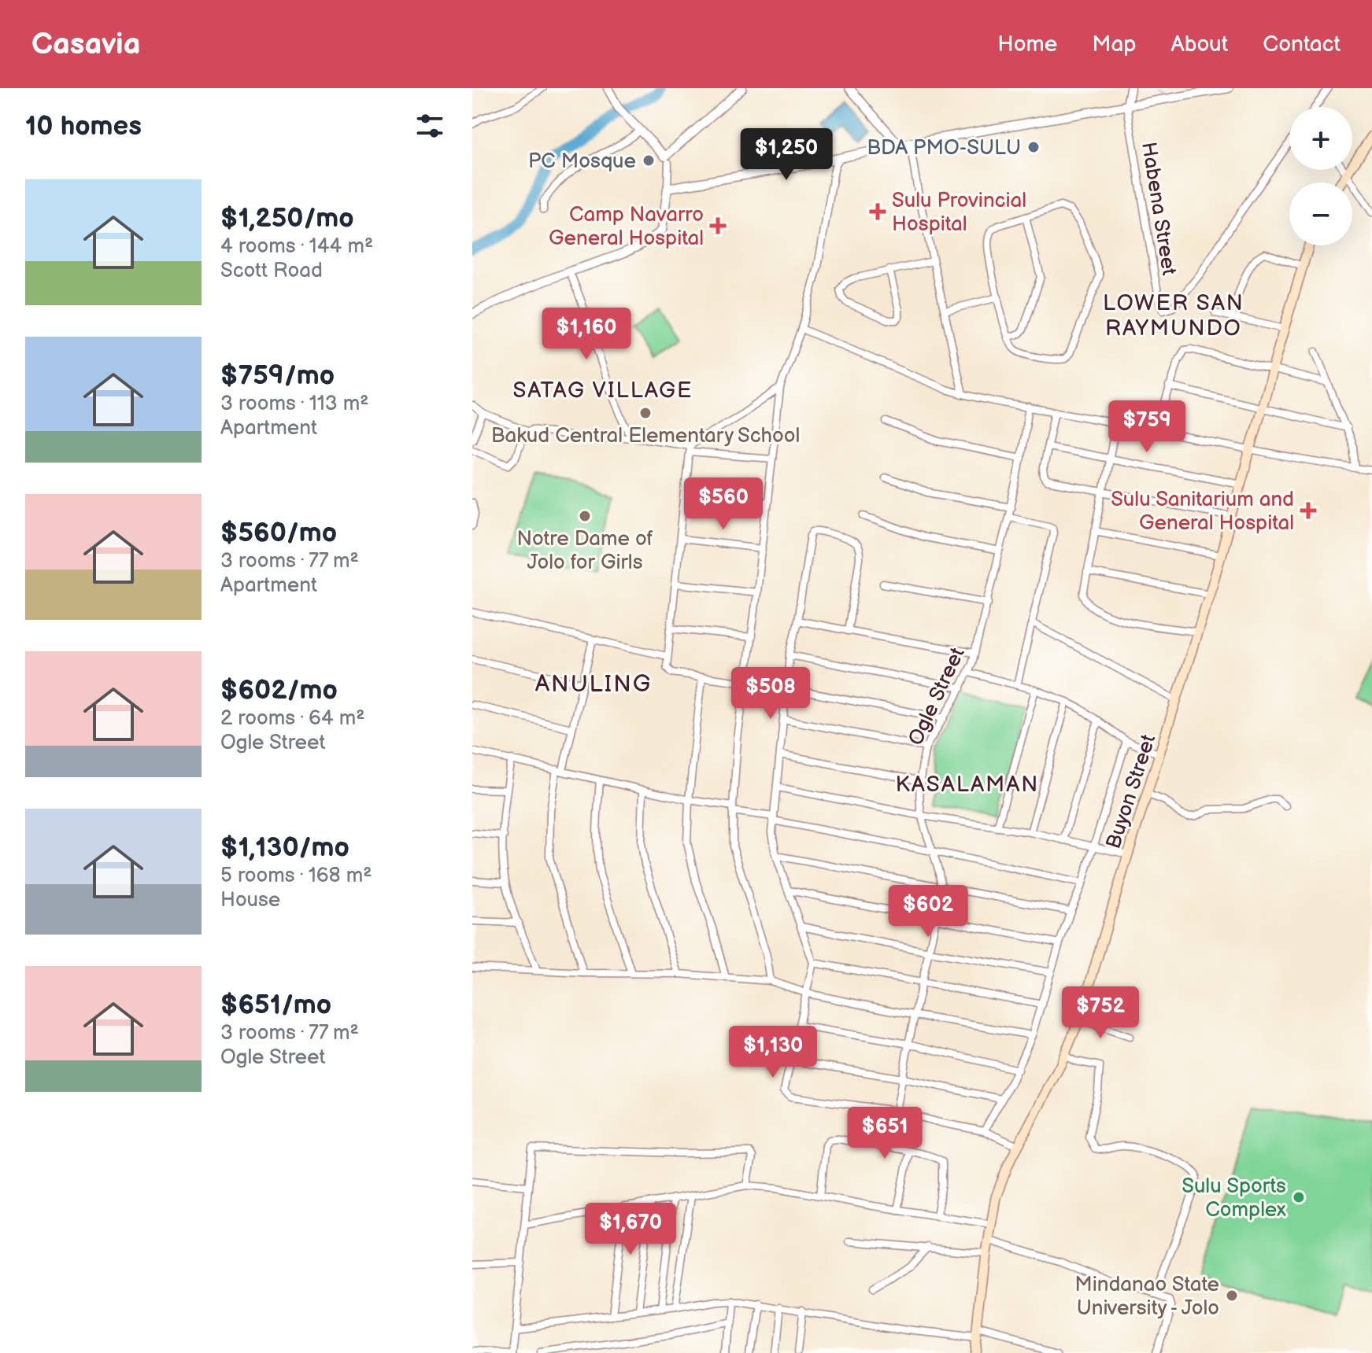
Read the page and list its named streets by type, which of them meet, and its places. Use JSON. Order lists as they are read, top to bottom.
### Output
{
  "streets": {
    "main road": ["Buyon Street"],
    "street": ["Habena Street", "Ogle Street"]
  },
  "districts": [
    "LOWER SAN RAYMUNDO",
    "SATAG VILLAGE",
    "ANULING",
    "KASALAMAN"
  ],
  "places": {
    "other": [
      "BDA PMO-SULU",
      "PC Mosque",
      "Bakud Central Elementary School",
      "Notre Dame of Jolo for Girls",
      "Sulu Sports Complex",
      "Mindanao State University - Jolo"
    ],
    "health": ["Sulu Provincial Hospital", "Camp Navarro General Hospital", "Sulu Sanitarium and General Hospital"]
  },
  "page": {
    "header": "Casavia",
    "nav": [
      "Home",
      "Map",
      "About",
      "Contact"
    ],
    "heading": "10 homes",
    "map_buttons": ["+", "−"],
    "price": [
      "$1,250",
      "$1,160",
      "$759",
      "$560",
      "$508",
      "$602",
      "$752",
      "$1,130",
      "$651",
      "$1,670"
    ],
    "list": [
      {
        "name": "$1,250/mo",
        "note": "4 rooms · 144 m² · Scott Road"
      },
      {
        "name": "$759/mo",
        "note": "3 rooms · 113 m² · Apartment"
      },
      {
        "name": "$560/mo",
        "note": "3 rooms · 77 m² · Apartment"
      },
      {
        "name": "$602/mo",
        "note": "2 rooms · 64 m² · Ogle Street"
      },
      {
        "name": "$1,130/mo",
        "note": "5 rooms · 168 m² · House"
      },
      {
        "name": "$651/mo",
        "note": "3 rooms · 77 m² · Ogle Street"
      }
    ]
  }
}
